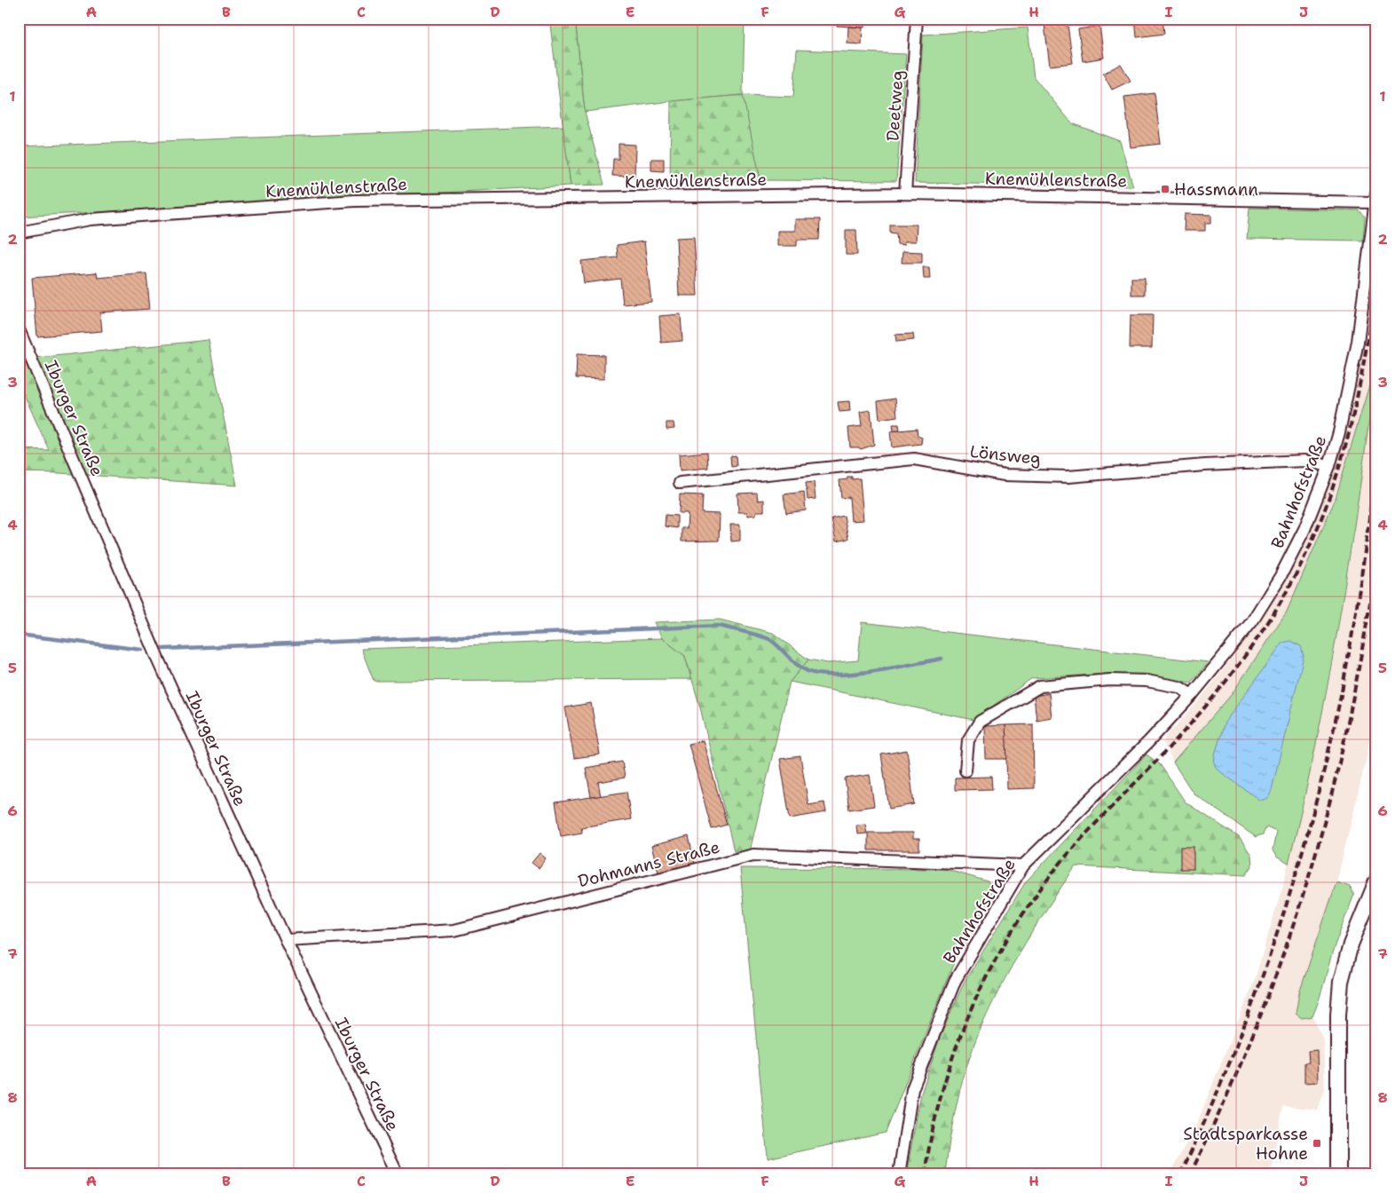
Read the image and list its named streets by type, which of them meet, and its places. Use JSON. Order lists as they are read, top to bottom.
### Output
{
  "streets": {
    "street": [
      "Deetweg",
      "Knemühlenstraße",
      "Iburger Straße",
      "Lönsweg",
      "Bahnhofstraße",
      "Dohmanns Straße"
    ]
  },
  "crossings": [
    ["Deetweg", "Knemühlenstraße"],
    ["Knemühlenstraße", "Bahnhofstraße"],
    ["Iburger Straße", "Dohmanns Straße"],
    ["Lönsweg", "Bahnhofstraße"],
    ["Bahnhofstraße", "Dohmanns Straße"]
  ],
  "places": {
    "transit": ["Hassmann", "Stadtsparkasse Hohne"]
  },
  "grid": {
    "columns": [
      "A",
      "B",
      "C",
      "D",
      "E",
      "F",
      "G",
      "H",
      "I",
      "J"
    ],
    "rows": [
      "1",
      "2",
      "3",
      "4",
      "5",
      "6",
      "7",
      "8"
    ]
  }
}
